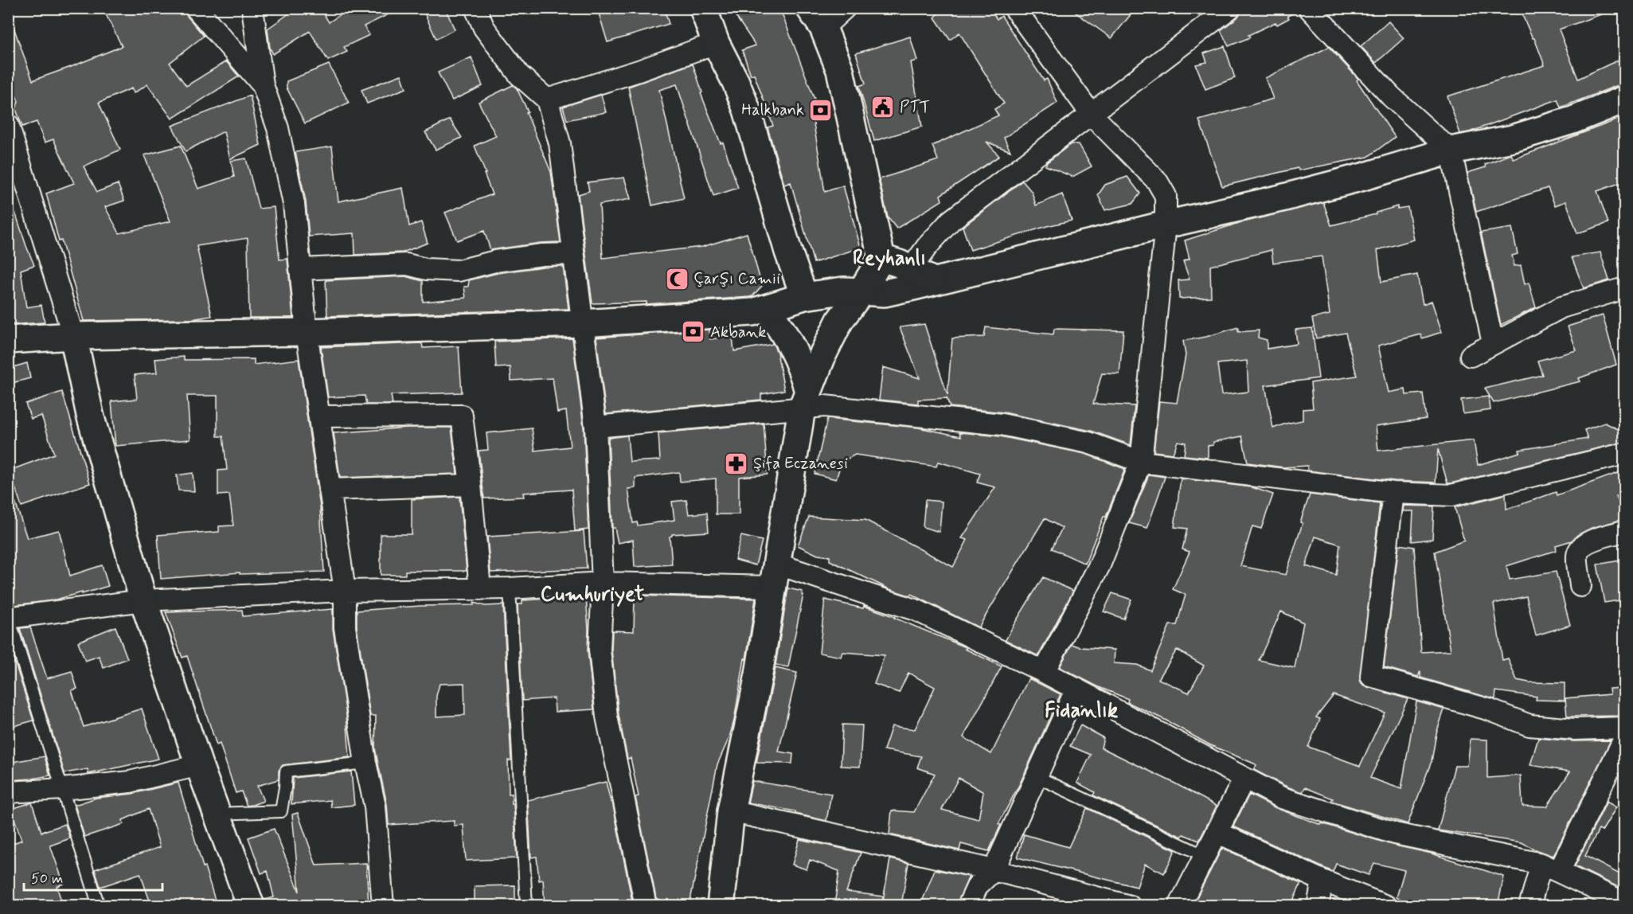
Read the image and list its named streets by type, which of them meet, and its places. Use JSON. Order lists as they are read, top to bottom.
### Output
{
  "districts": ["Reyhanlı", "Cumhuriyet", "Fidanlık"],
  "places": {
    "public building": ["PTT"],
    "bank": ["Halkbank", "Akbank"],
    "mosque": ["Çarşı Camii"],
    "pharmacy": ["Şifa Eczanesi"]
  },
  "scale_bar": "50 m"
}
